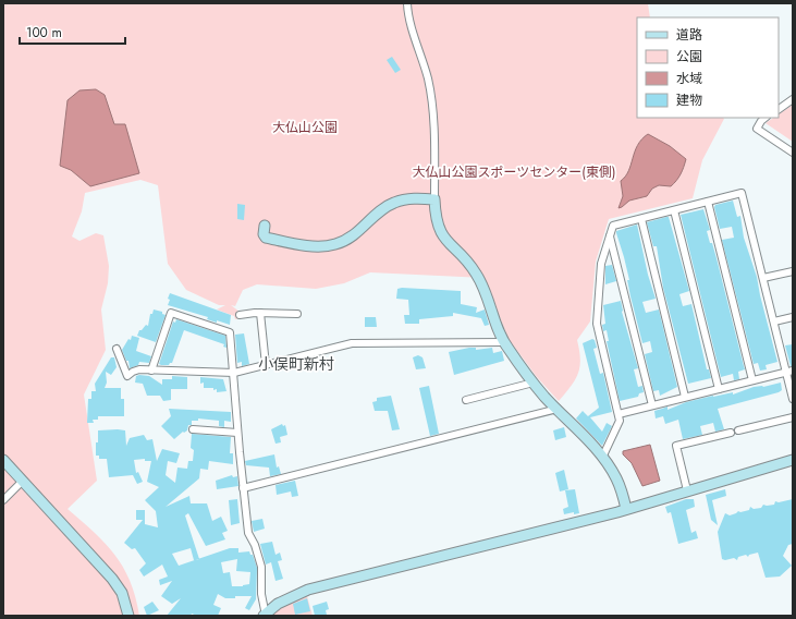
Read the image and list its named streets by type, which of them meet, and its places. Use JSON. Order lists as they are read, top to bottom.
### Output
{
  "districts": ["小俣町新村"],
  "parks": ["大仏山公園", "大仏山公園スポーツセンター(東側)"],
  "legend": [
    "道路",
    "公園",
    "水域",
    "建物"
  ],
  "scale_bar": "100 m"
}
